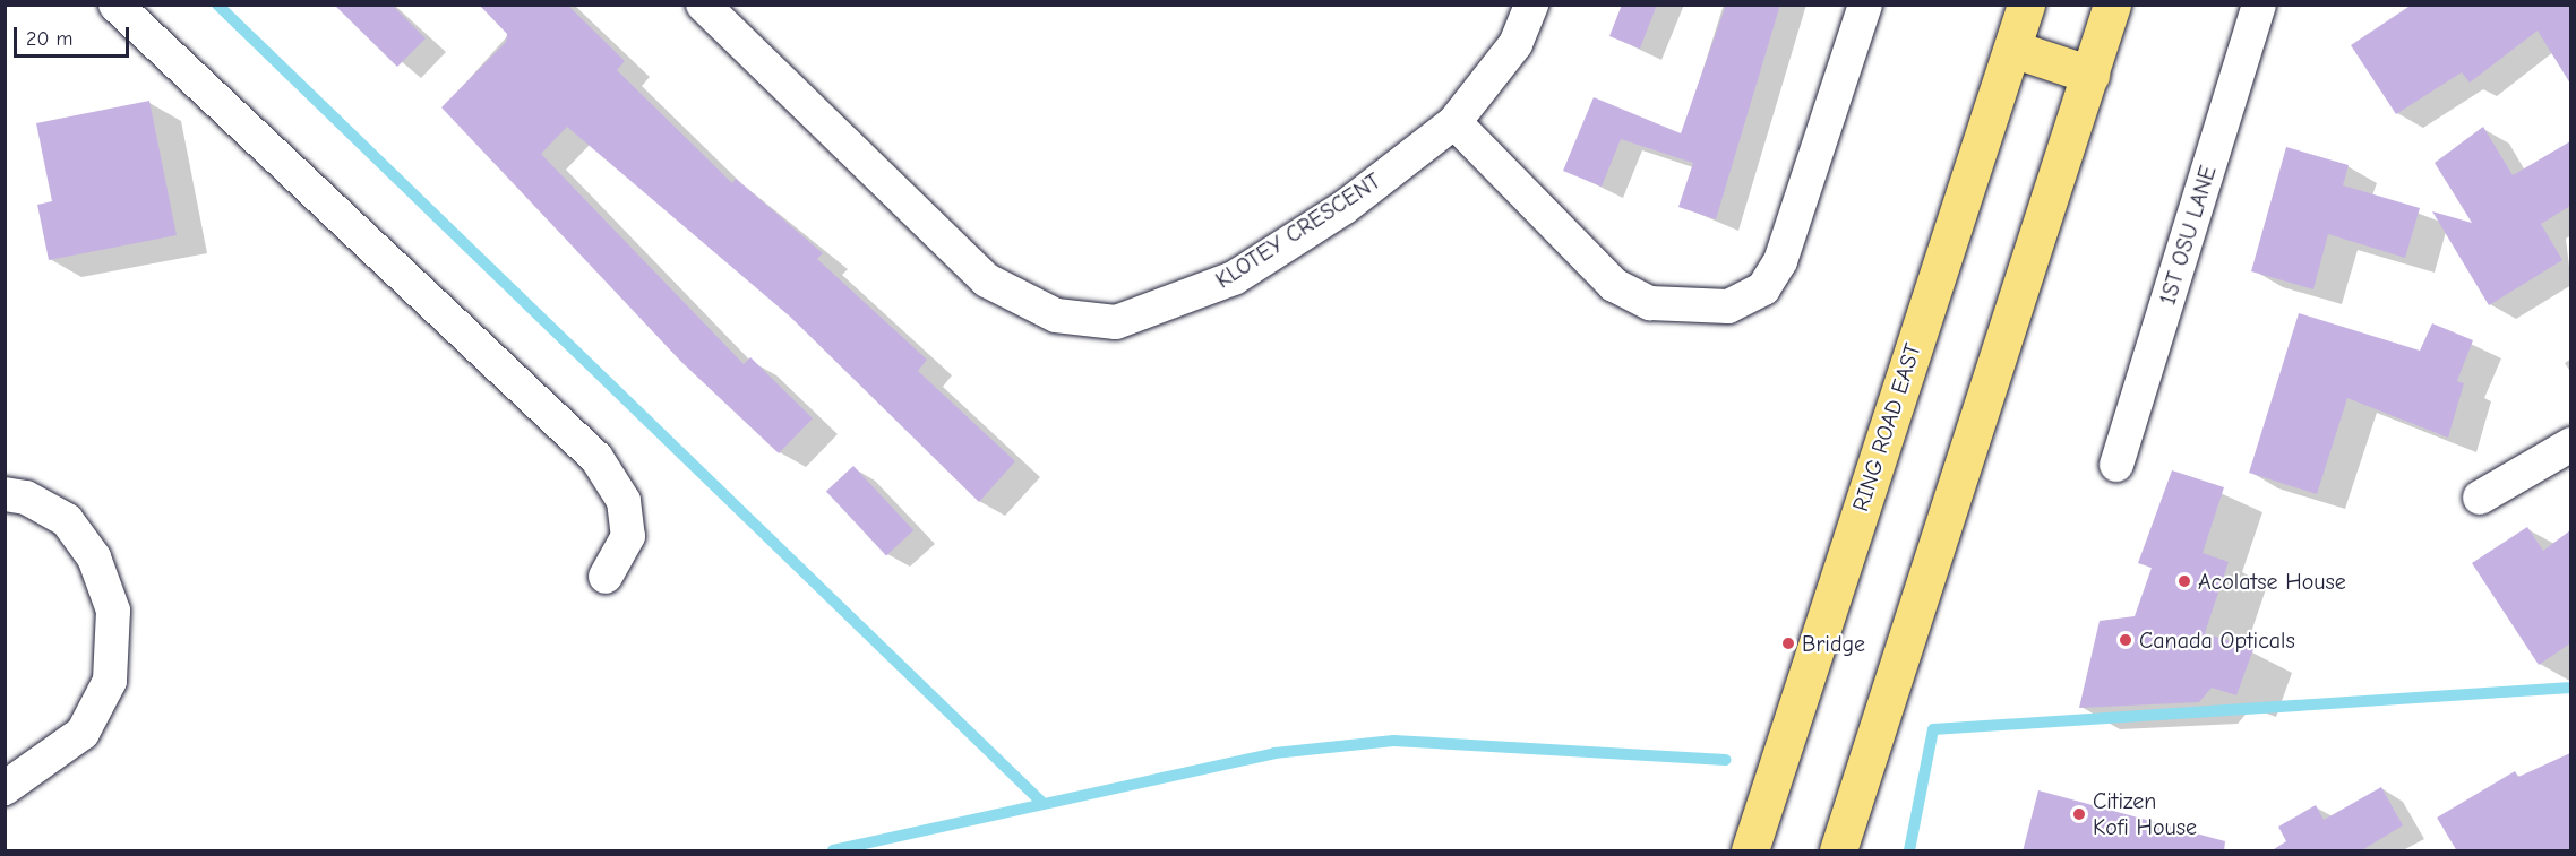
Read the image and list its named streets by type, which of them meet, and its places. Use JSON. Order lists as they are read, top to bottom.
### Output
{
  "streets": {
    "main road": ["RING ROAD EAST"],
    "street": ["KLOTEY CRESCENT", "1ST OSU LANE"]
  },
  "places": [
    "Acolatse House",
    "Canada Opticals",
    "Bridge",
    "Citizen Kofi House"
  ],
  "scale_bar": "20 m"
}
